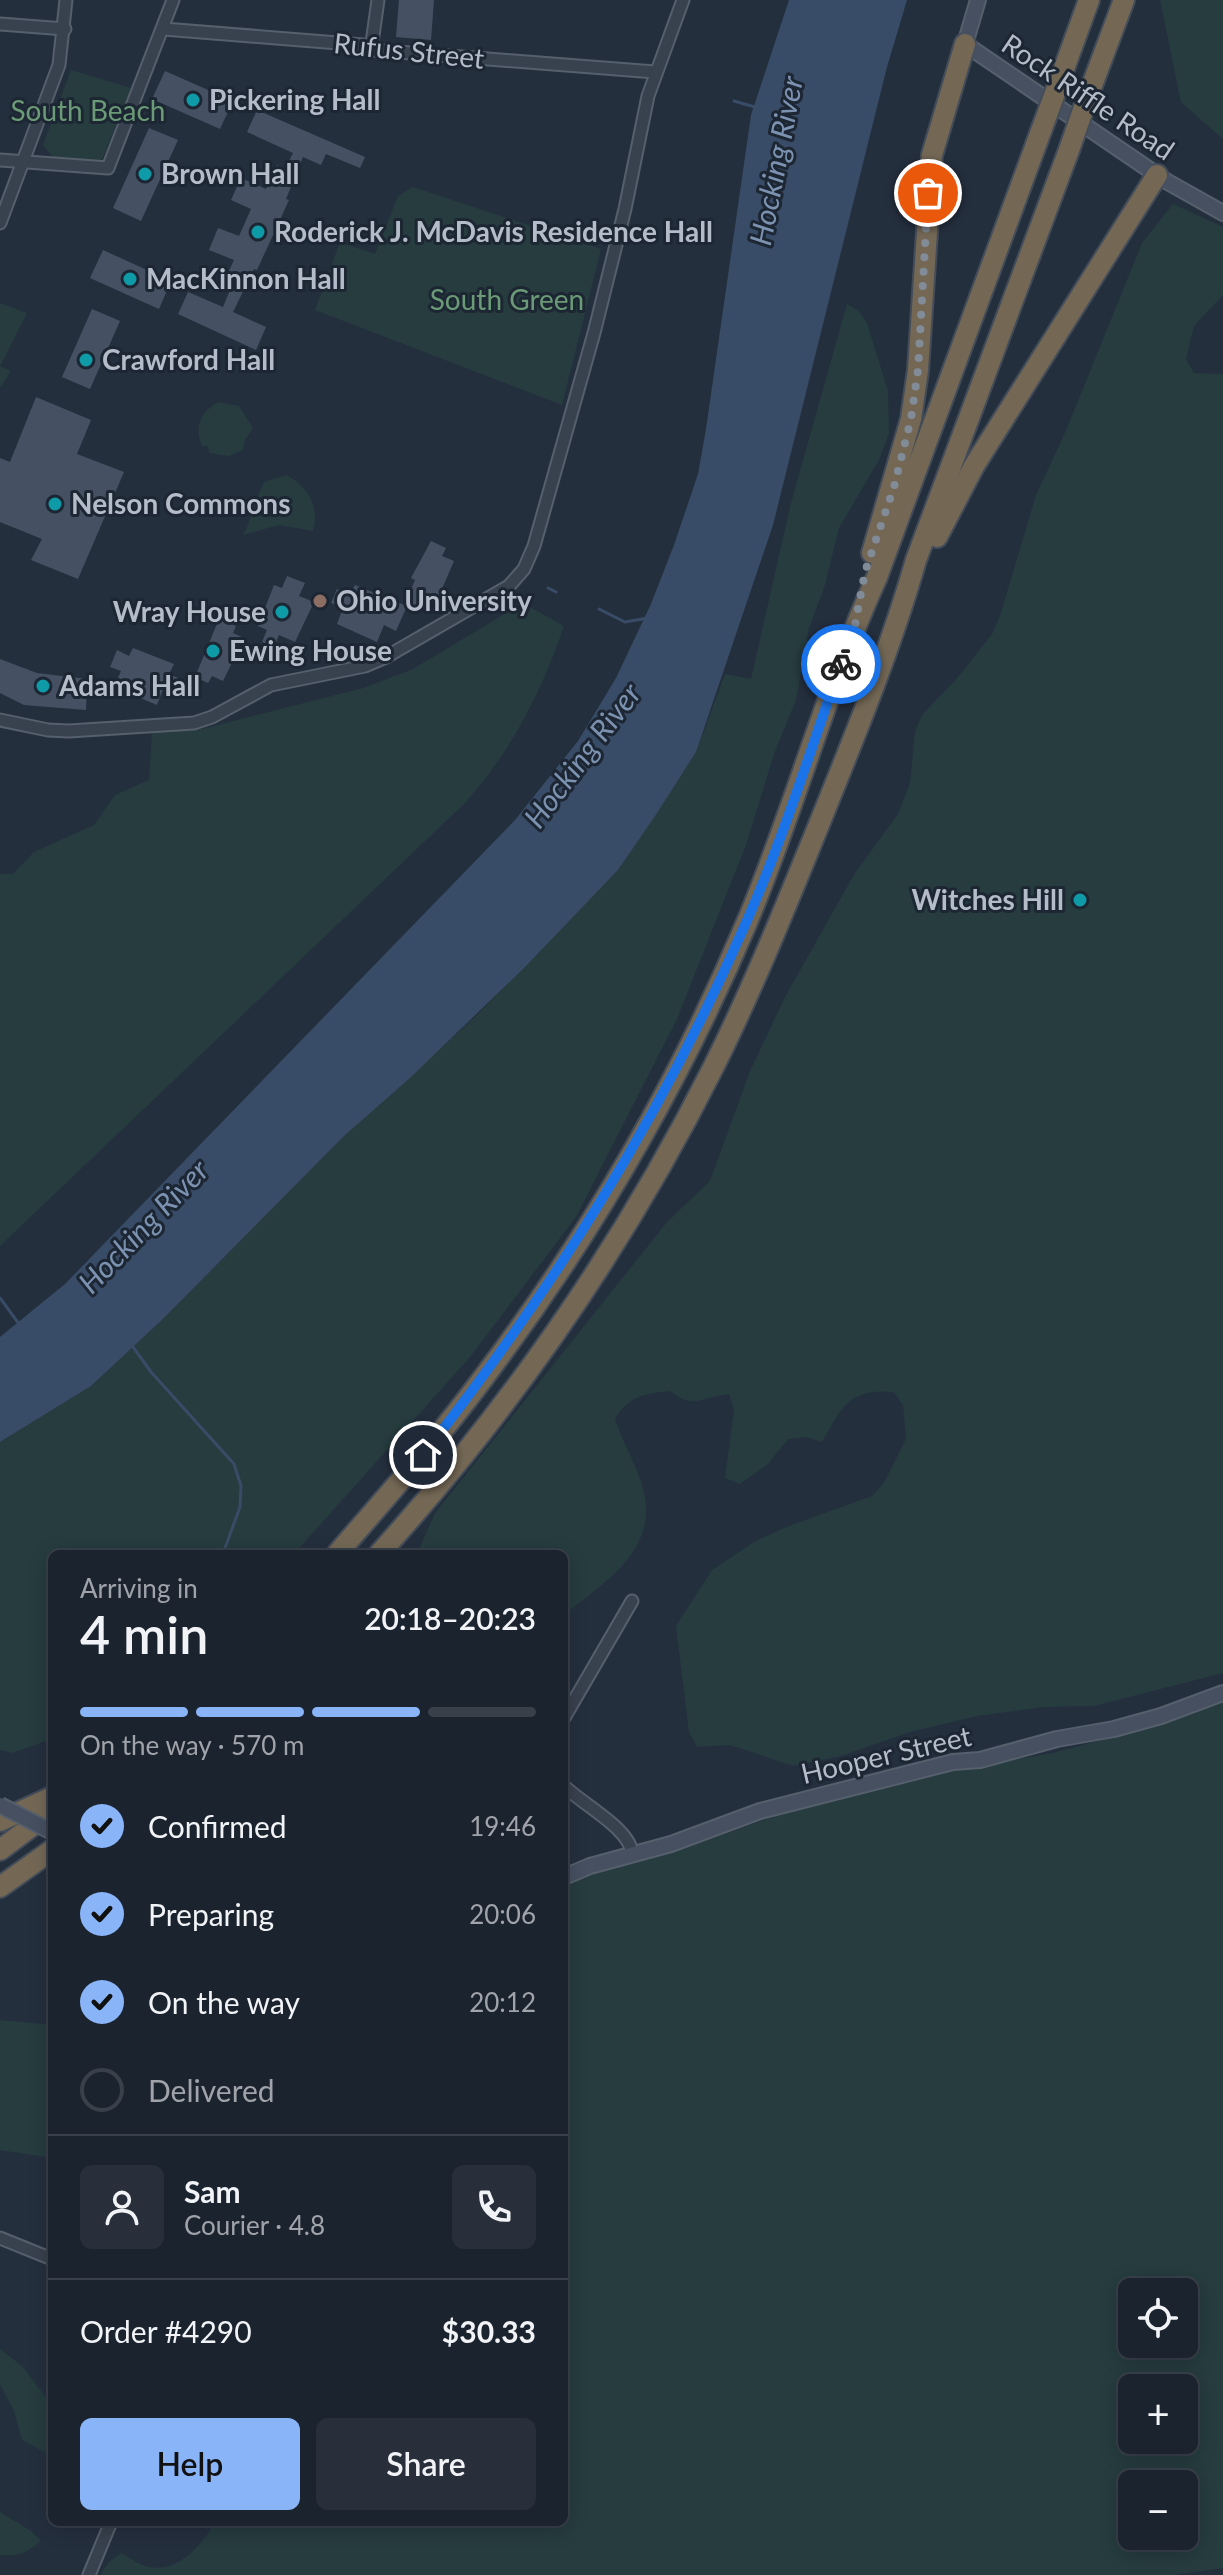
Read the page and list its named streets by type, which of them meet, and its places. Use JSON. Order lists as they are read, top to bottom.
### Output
{
  "streets": {
    "street": ["Rufus Street", "Rock Riffle Road", "Hooper Street"]
  },
  "water": ["Hocking River"],
  "parks": ["South Beach", "South Green"],
  "places": [
    "Pickering Hall",
    "Brown Hall",
    "Roderick J. McDavis Residence Hall",
    "MacKinnon Hall",
    "Crawford Hall",
    "Nelson Commons",
    "Ohio University",
    "Wray House",
    "Ewing House",
    "Adams Hall",
    "Witches Hill"
  ],
  "page": {
    "heading": ["4 min", "Arriving in", "20:18–20:23"],
    "panel": [
      "Sam",
      "Courier · 4.8",
      "Order #4290",
      "$30.33"
    ],
    "bar": "On the way · 570 m",
    "list": [
      ["Confirmed", "19:46"],
      ["Preparing", "20:06"],
      ["On the way", "20:12"],
      "Delivered"
    ],
    "map_buttons": ["+", "−"],
    "buttons": ["Help", "Share"]
  }
}
